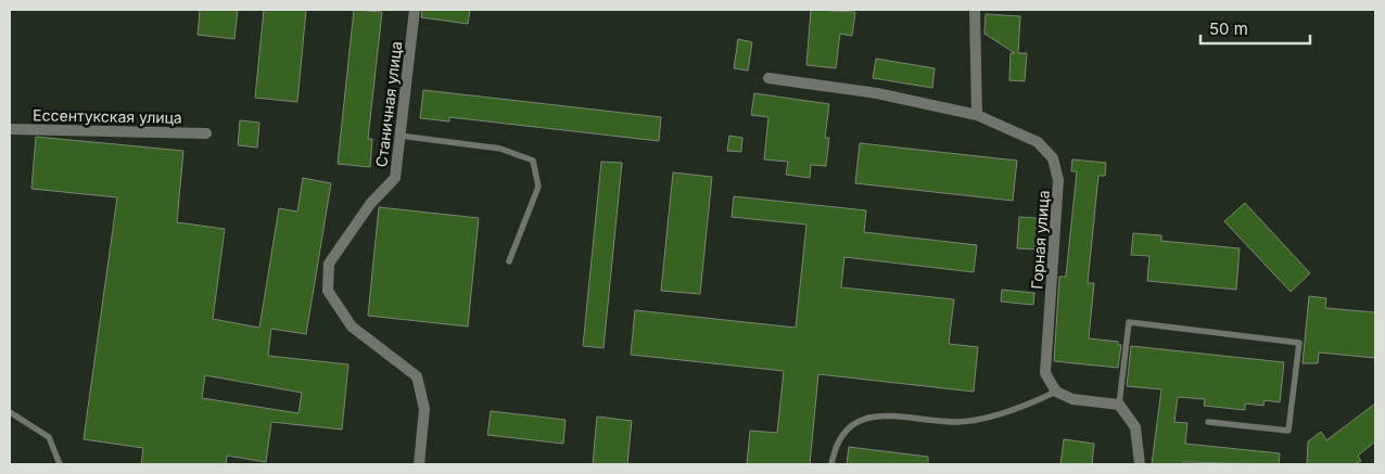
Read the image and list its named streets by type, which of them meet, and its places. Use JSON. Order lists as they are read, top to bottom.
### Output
{
  "streets": {
    "street": ["Станичная улица", "Ессентукская улица", "Горная улица"]
  },
  "scale_bar": "50 m"
}
